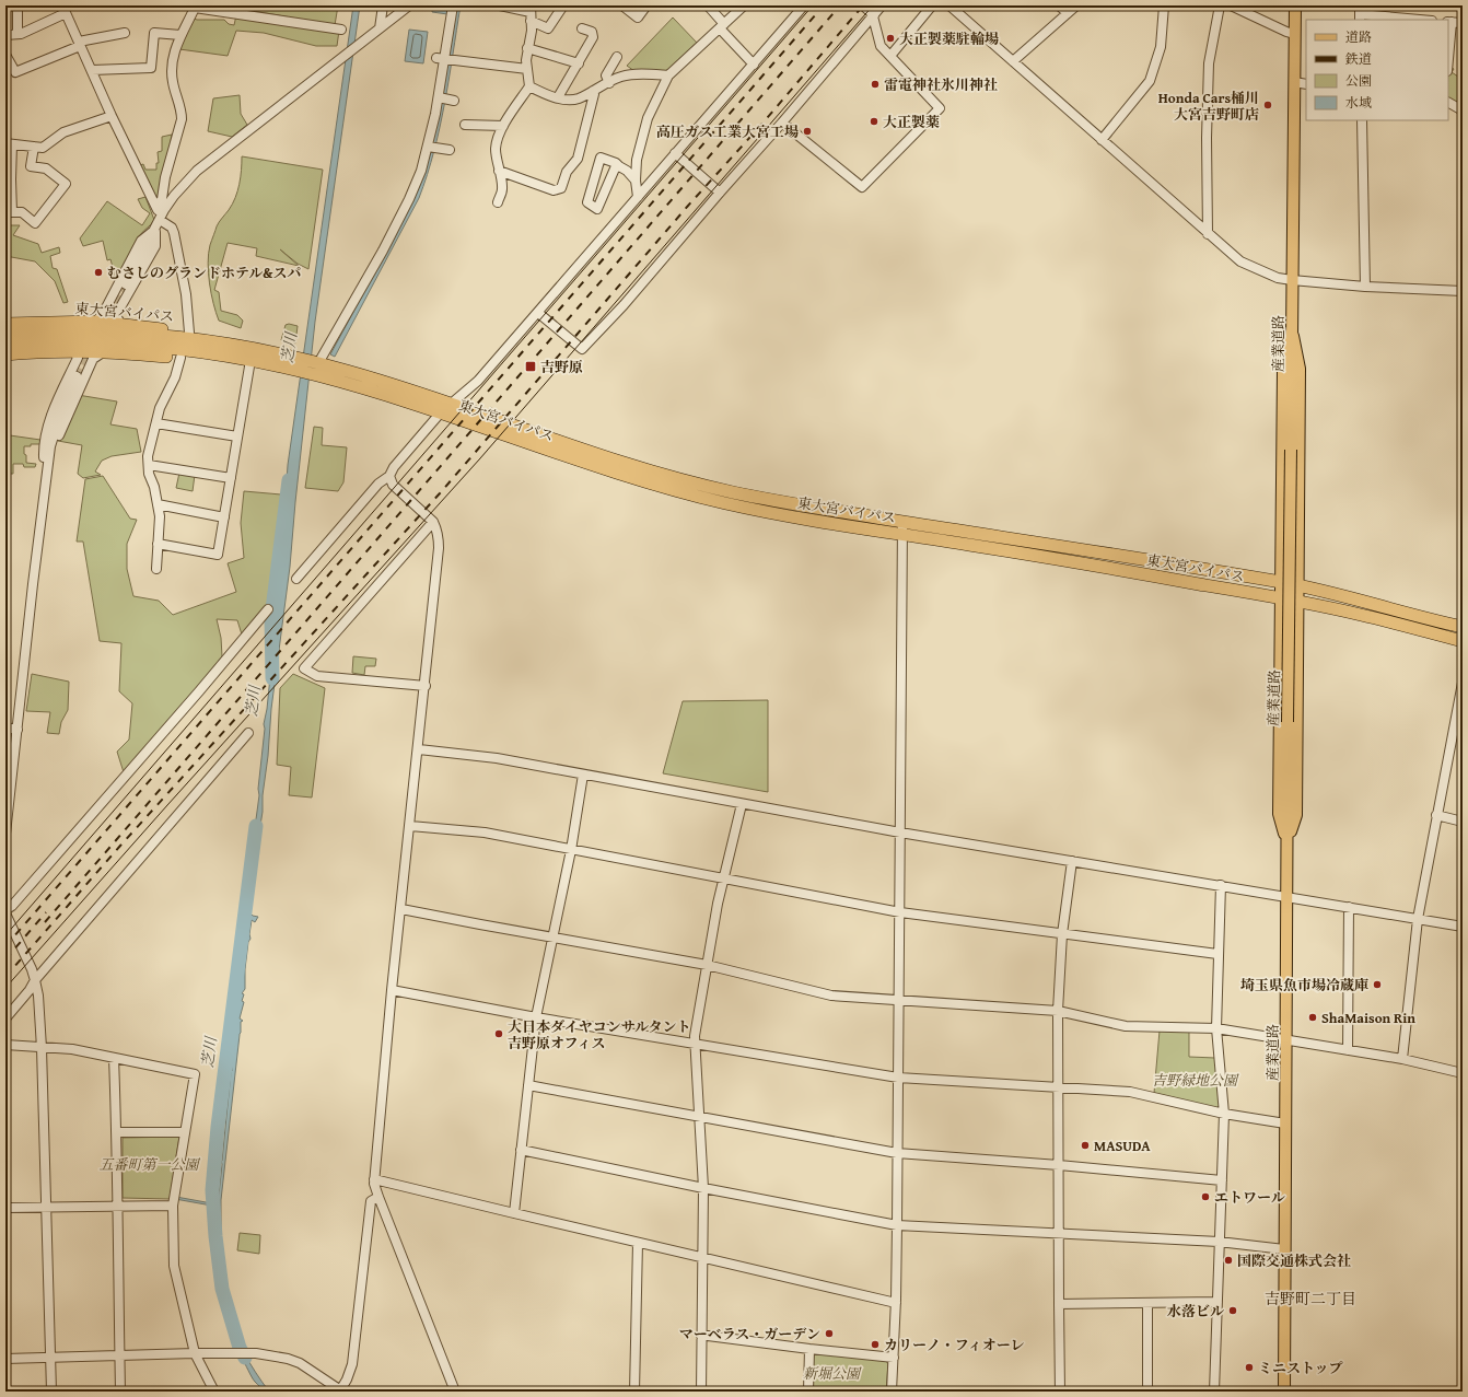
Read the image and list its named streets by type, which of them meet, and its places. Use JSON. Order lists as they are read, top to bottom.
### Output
{
  "streets": {
    "highway": ["東大宮バイパス"],
    "main road": ["産業道路"]
  },
  "districts": ["吉野町二丁目"],
  "water": ["芝川"],
  "parks": ["吉野緑地公園", "五番町第一公園", "新堀公園"],
  "places": {
    "other": [
      "大正製薬駐輪場",
      "雷電神社氷川神社",
      "Honda Cars桶川 大宮吉野町店",
      "大正製薬",
      "高圧ガス工業大宮工場",
      "むさしのグランドホテル&スパ",
      "埼玉県魚市場冷蔵庫",
      "ShaMaison Rin",
      "大日本ダイヤコンサルタント 吉野原オフィス",
      "MASUDA",
      "エトワール",
      "国際交通株式会社",
      "水落ビル",
      "マーベラス・ガーデン",
      "カリーノ・フィオーレ",
      "ミニストップ"
    ],
    "transit": ["吉野原"]
  },
  "legend": [
    "道路",
    "鉄道",
    "公園",
    "水域"
  ]
}
